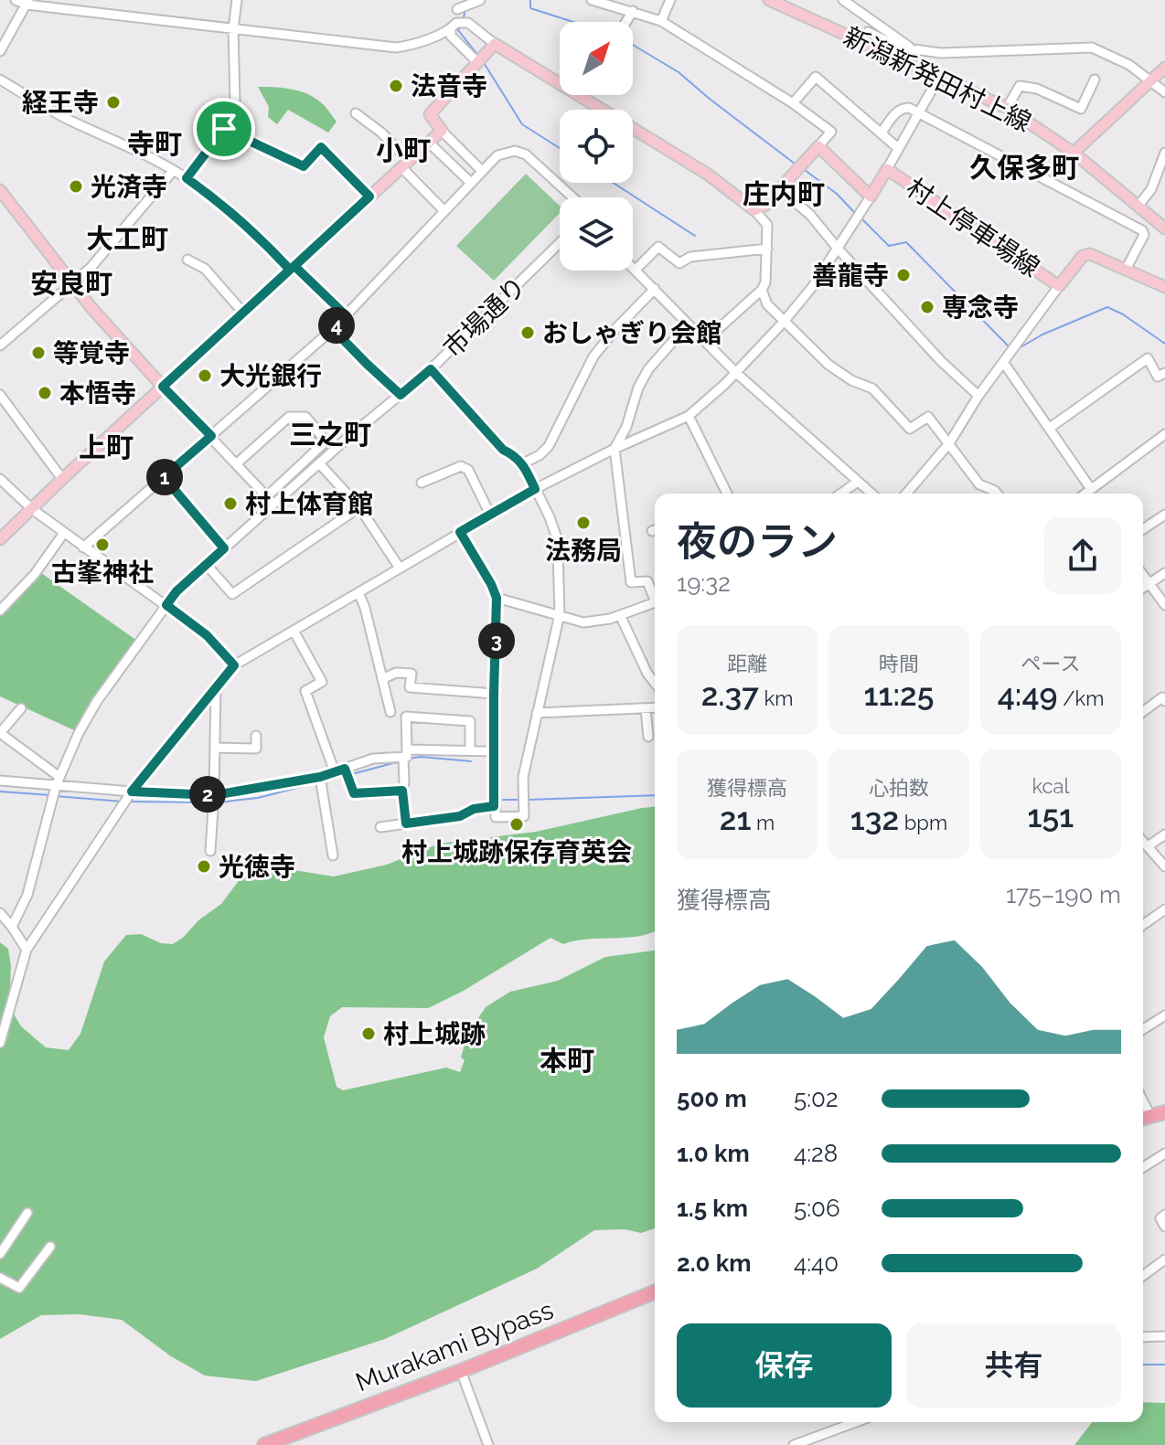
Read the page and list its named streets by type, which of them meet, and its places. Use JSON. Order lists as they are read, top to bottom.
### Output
{
  "streets": {
    "highway": ["Murakami Bypass"],
    "main road": ["新潟新発田村上線", "村上停車場線"],
    "street": ["市場通り"]
  },
  "districts": [
    "寺町",
    "小町",
    "久保多町",
    "庄内町",
    "大工町",
    "安良町",
    "三之町",
    "上町",
    "本町"
  ],
  "places": [
    "法音寺",
    "経王寺",
    "光済寺",
    "善龍寺",
    "専念寺",
    "おしゃぎり会館",
    "等覚寺",
    "大光銀行",
    "本悟寺",
    "村上体育館",
    "法務局",
    "古峯神社",
    "村上城跡保存育英会",
    "光徳寺",
    "村上城跡"
  ],
  "north": "top right",
  "page": {
    "pins": [
      "4",
      "1",
      "3",
      "2"
    ],
    "heading": ["夜のラン", "19:32"],
    "stats": [
      ["距離", "2.37 km"],
      ["時間", "11:25"],
      ["ペース", "4:49 /km"],
      ["獲得標高", "21 m"],
      ["心拍数", "132 bpm"],
      ["kcal", "151"]
    ],
    "chart": ["獲得標高", "175–190 m"],
    "list": [
      {
        "name": "500 m",
        "note": "5:02"
      },
      {
        "name": "1.0 km",
        "note": "4:28"
      },
      {
        "name": "1.5 km",
        "note": "5:06"
      },
      {
        "name": "2.0 km",
        "note": "4:40"
      }
    ],
    "buttons": ["保存", "共有"]
  }
}
